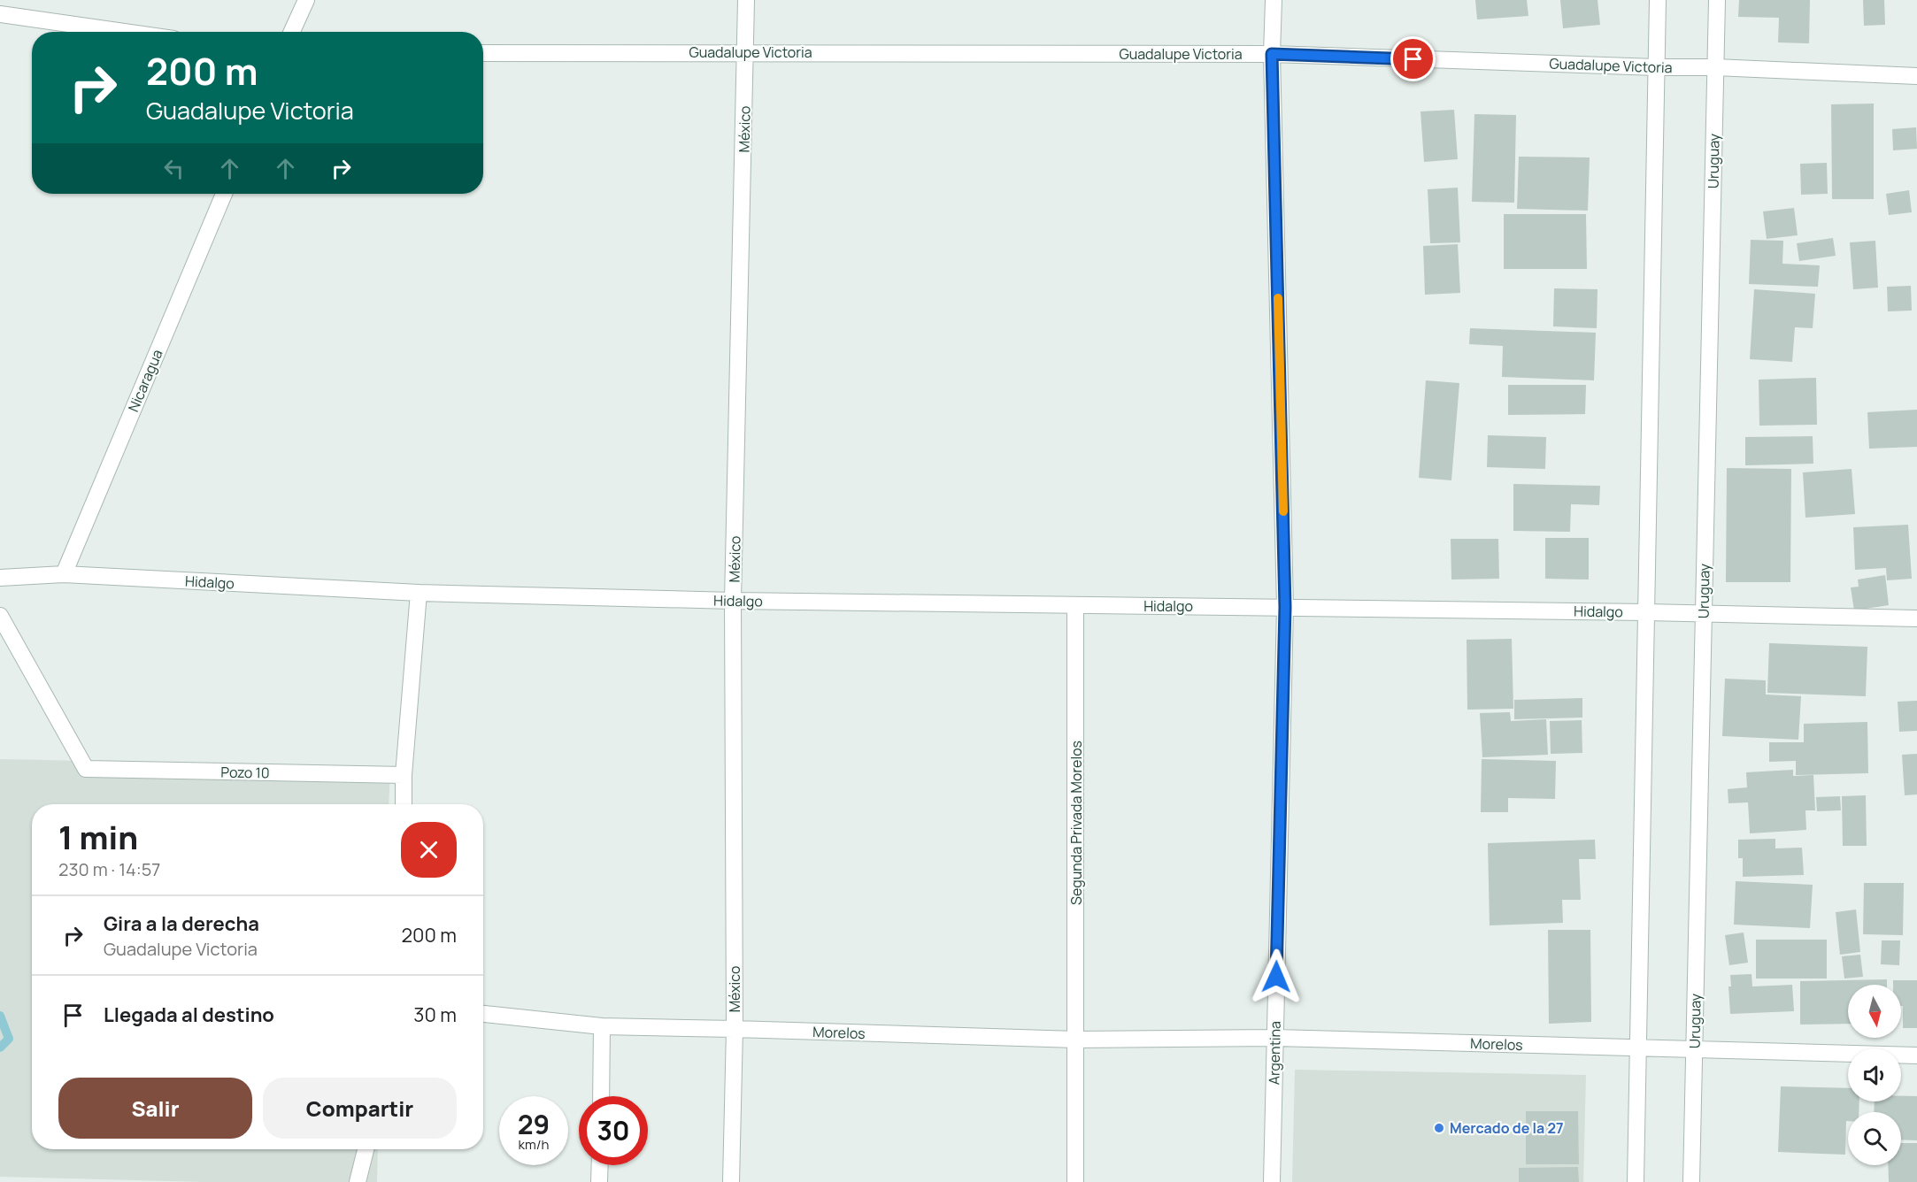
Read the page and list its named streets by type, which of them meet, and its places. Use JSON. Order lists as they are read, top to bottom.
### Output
{
  "streets": {
    "street": [
      "Guadalupe Victoria",
      "México",
      "Uruguay",
      "Nicaragua",
      "Hidalgo",
      "Pozo 10",
      "Segunda Privada Morelos",
      "Morelos",
      "Argentina"
    ]
  },
  "crossings": [
    ["Guadalupe Victoria", "México"],
    ["Guadalupe Victoria", "Uruguay"],
    ["Guadalupe Victoria", "Argentina"],
    ["México", "Hidalgo"],
    ["México", "Morelos"],
    ["Uruguay", "Hidalgo"],
    ["Uruguay", "Morelos"],
    ["Nicaragua", "Hidalgo"],
    ["Hidalgo", "Segunda Privada Morelos"],
    ["Hidalgo", "Argentina"],
    ["Segunda Privada Morelos", "Morelos"],
    ["Morelos", "Argentina"]
  ],
  "places": ["Mercado de la 27"],
  "north": "bottom",
  "page": {
    "turn": ["200 m", "Guadalupe Victoria"],
    "heading": ["1 min", "230 m · 14:57"],
    "list": [
      {
        "name": "Gira a la derecha",
        "note": "Guadalupe Victoria",
        "value": "200 m"
      },
      {
        "name": "Llegada al destino",
        "value": "30 m"
      }
    ],
    "buttons": ["Salir", "Compartir"],
    "speed": "29 km/h",
    "limit": "30"
  }
}
